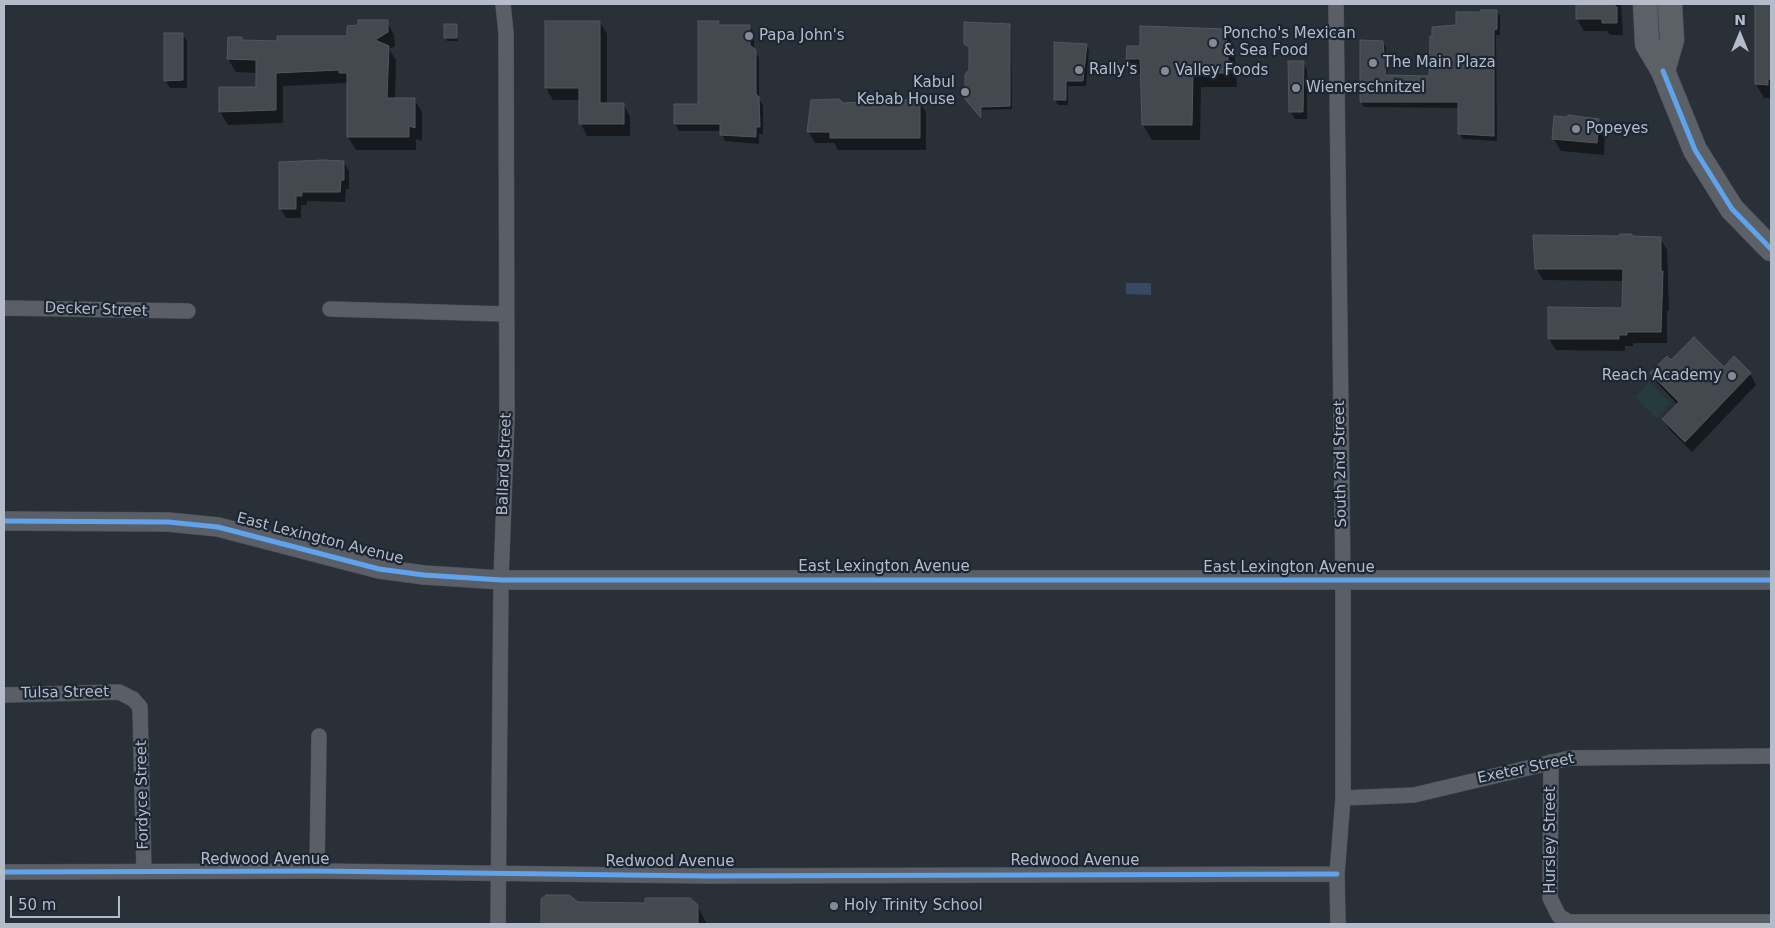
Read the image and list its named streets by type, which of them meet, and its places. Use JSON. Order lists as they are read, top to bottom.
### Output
{
  "streets": {
    "street": [
      "Decker Street",
      "Ballard Street",
      "South 2nd Street",
      "East Lexington Avenue",
      "Tulsa Street",
      "Exeter Street",
      "Fordyce Street",
      "Hursley Street",
      "Redwood Avenue"
    ]
  },
  "crossings": [
    ["Ballard Street", "East Lexington Avenue"],
    ["Ballard Street", "Redwood Avenue"],
    ["South 2nd Street", "East Lexington Avenue"],
    ["South 2nd Street", "Exeter Street"],
    ["South 2nd Street", "Redwood Avenue"],
    ["Tulsa Street", "Fordyce Street"],
    ["Exeter Street", "Hursley Street"],
    ["Fordyce Street", "Redwood Avenue"]
  ],
  "places": [
    "Papa John's",
    "Poncho's Mexican & Sea Food",
    "The Main Plaza",
    "Rally's",
    "Valley Foods",
    "Wienerschnitzel",
    "Kabul Kebab House",
    "Popeyes",
    "Reach Academy",
    "Holy Trinity School"
  ],
  "scale_bar": "50 m",
  "north": "top"
}
